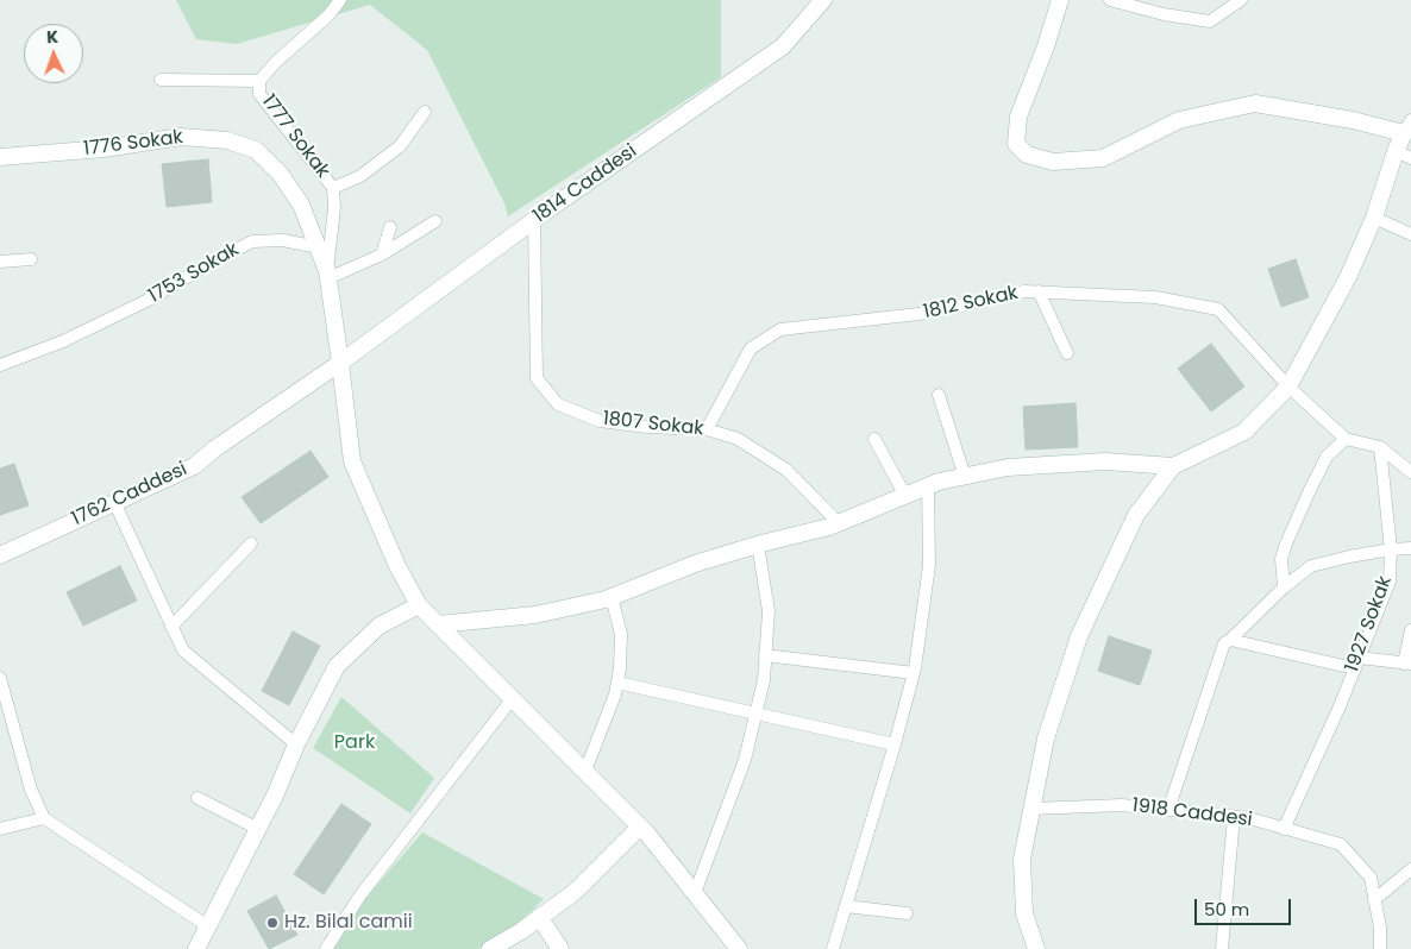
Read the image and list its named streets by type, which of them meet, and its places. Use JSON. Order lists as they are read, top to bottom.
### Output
{
  "streets": {
    "street": [
      "1777 Sokak",
      "1776 Sokak",
      "1814 Caddesi",
      "1753 Sokak",
      "1812 Sokak",
      "1807 Sokak",
      "1762 Caddesi",
      "1927 Sokak",
      "1918 Caddesi"
    ]
  },
  "crossings": [
    ["1776 Sokak", "1753 Sokak"],
    ["1814 Caddesi", "1807 Sokak"],
    ["1814 Caddesi", "1762 Caddesi"],
    ["1812 Sokak", "1807 Sokak"],
    ["1927 Sokak", "1918 Caddesi"]
  ],
  "parks": ["Park"],
  "places": ["Hz. Bilal camii"],
  "scale_bar": "50 m",
  "north": "top"
}
